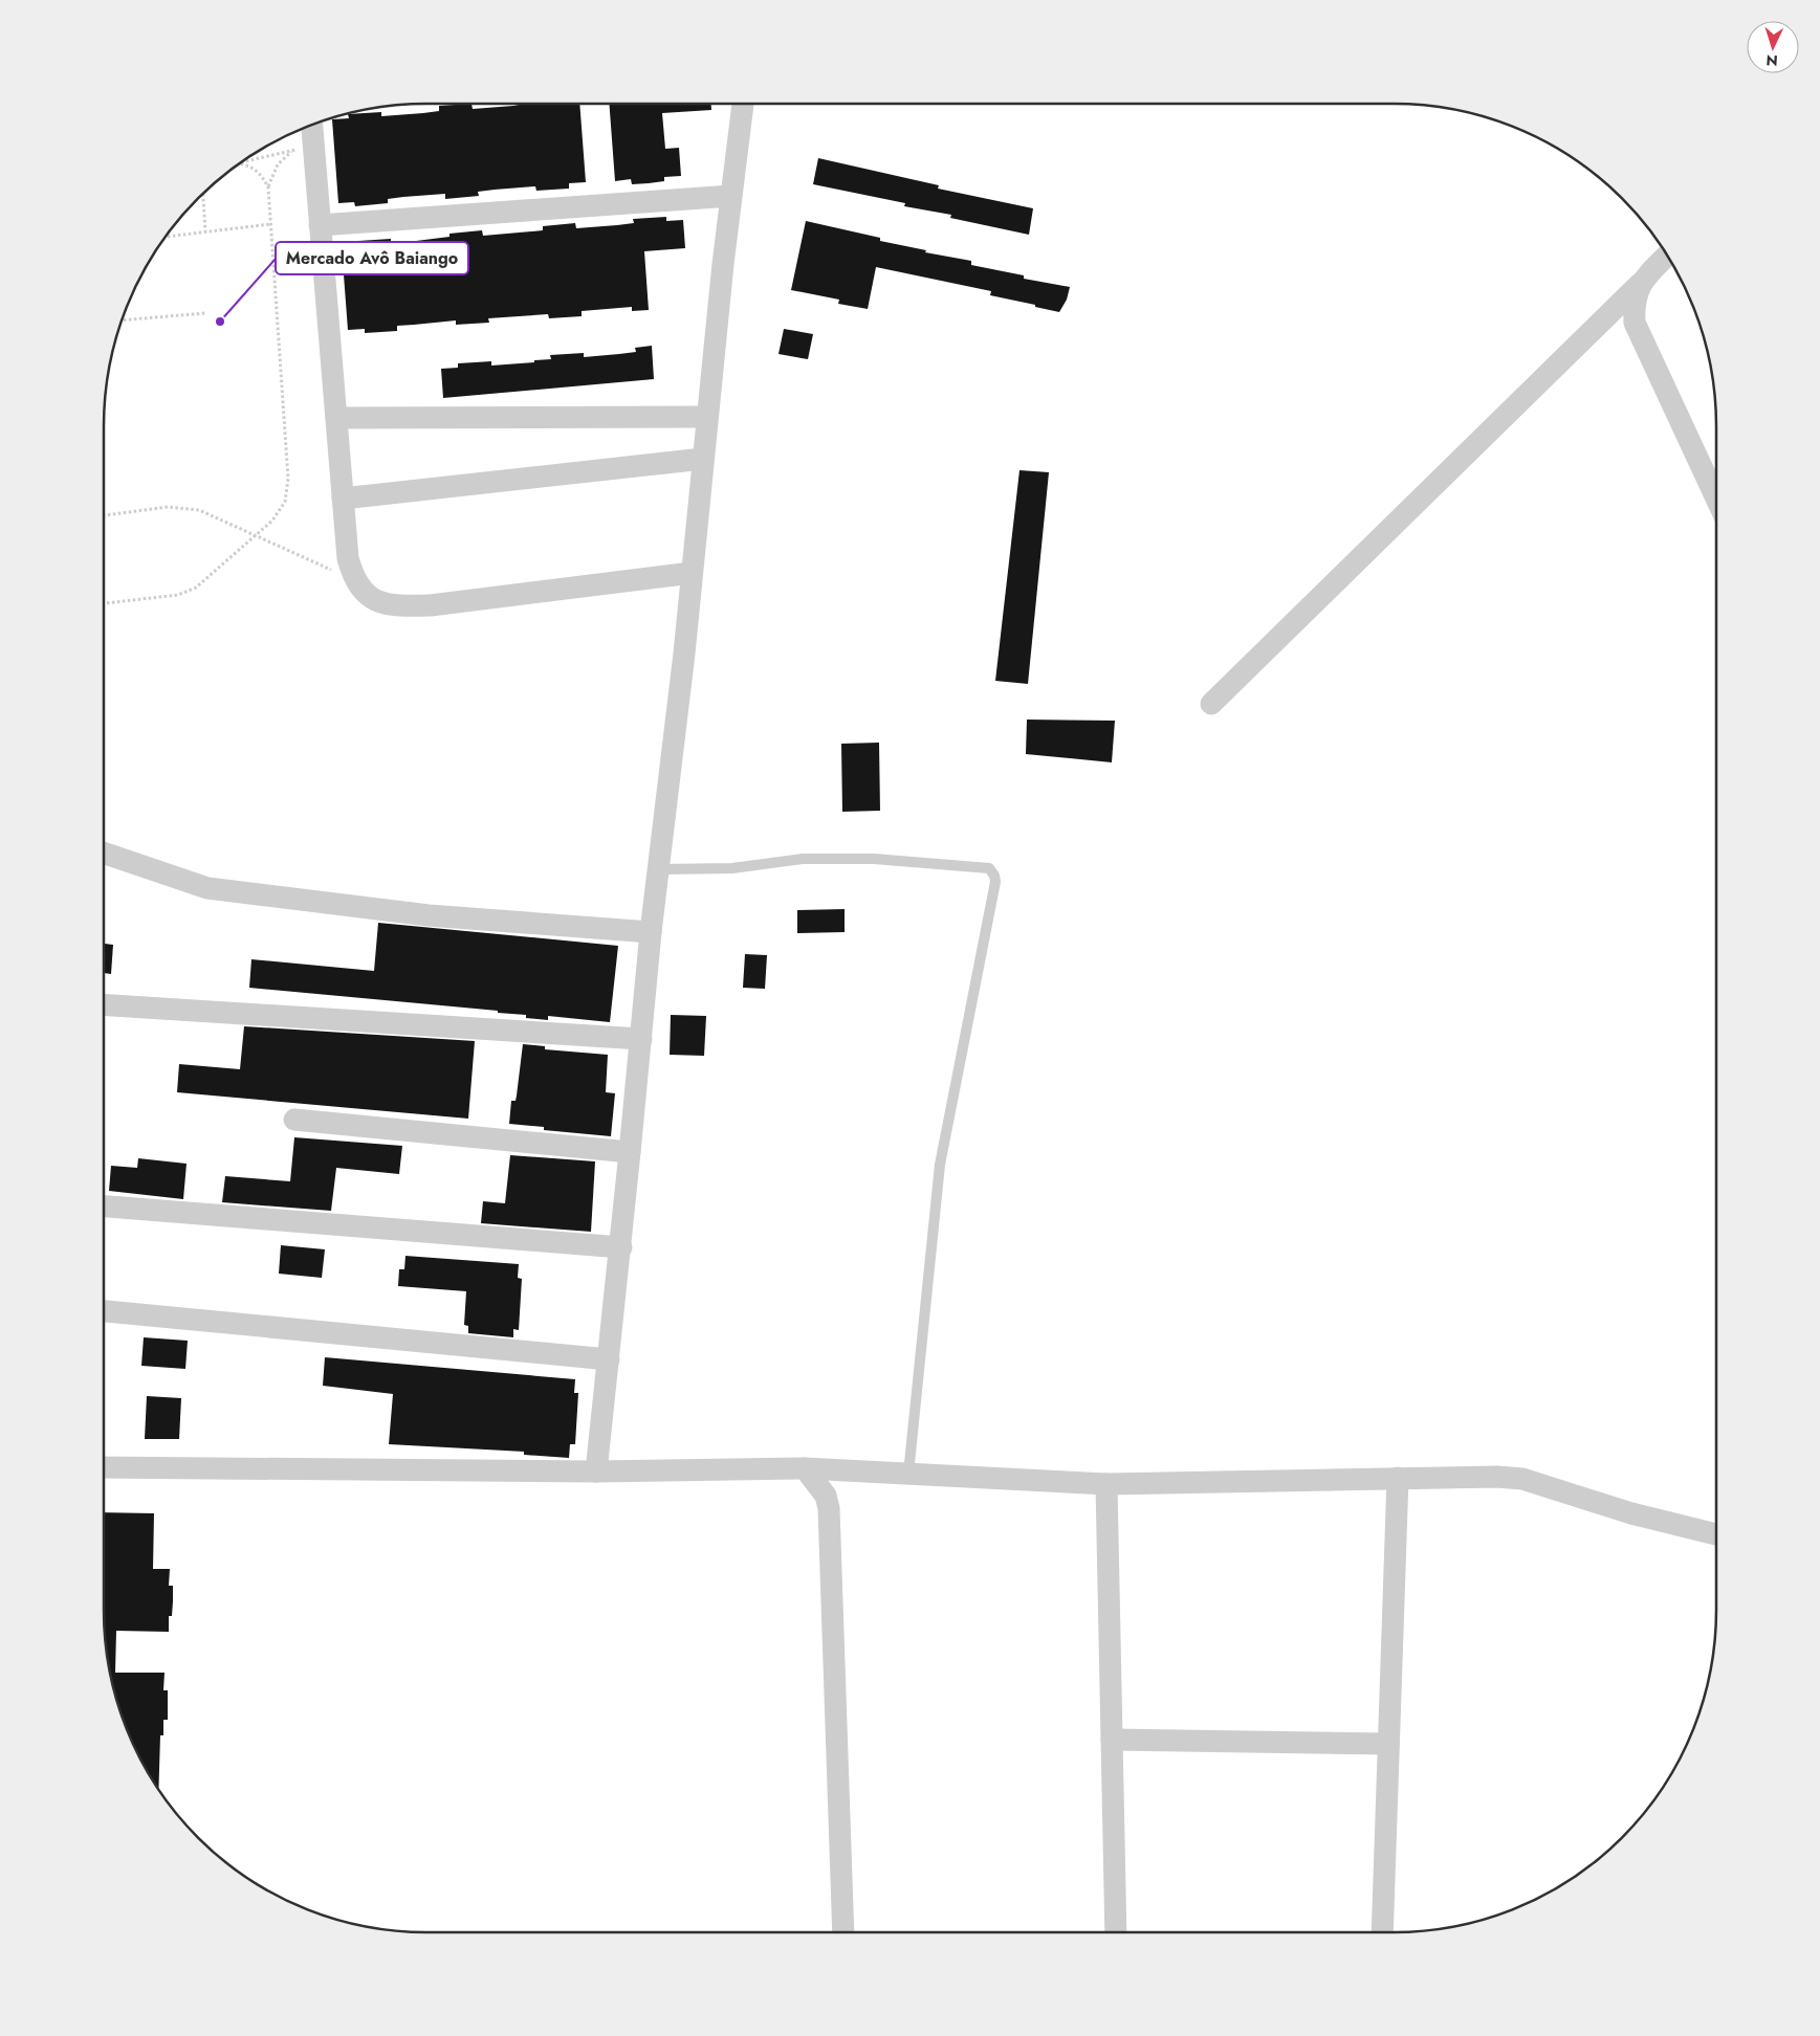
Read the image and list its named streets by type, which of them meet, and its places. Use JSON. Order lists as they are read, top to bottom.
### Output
{
  "places": ["Mercado Avô Baiango"],
  "north": "bottom"
}
